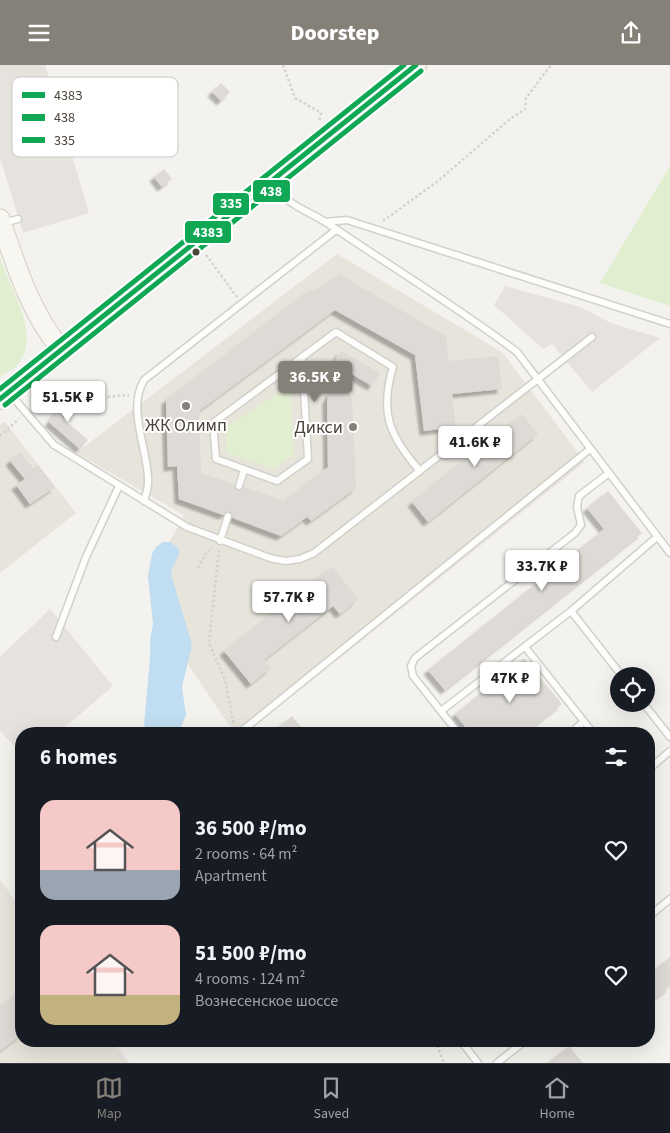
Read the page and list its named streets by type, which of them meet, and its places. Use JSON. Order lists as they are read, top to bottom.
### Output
{
  "places": ["ЖК Олимп", "Дикси"],
  "lines": ["transit line 438З", "transit line 335", "transit line 438"],
  "legend": ["438З", "438", "335"],
  "page": {
    "header": "Doorstep",
    "price": [
      "36.5K ₽",
      "51.5K ₽",
      "41.6K ₽",
      "33.7K ₽",
      "57.7K ₽",
      "47K ₽"
    ],
    "heading": "6 homes",
    "list": [
      {
        "name": "36 500 ₽/mo",
        "note": "2 rooms · 64 m² · Apartment"
      },
      {
        "name": "51 500 ₽/mo",
        "note": "4 rooms · 124 m² · Вознесенское шоссе"
      }
    ],
    "tabs": ["Map", "Saved", "Home"]
  }
}
